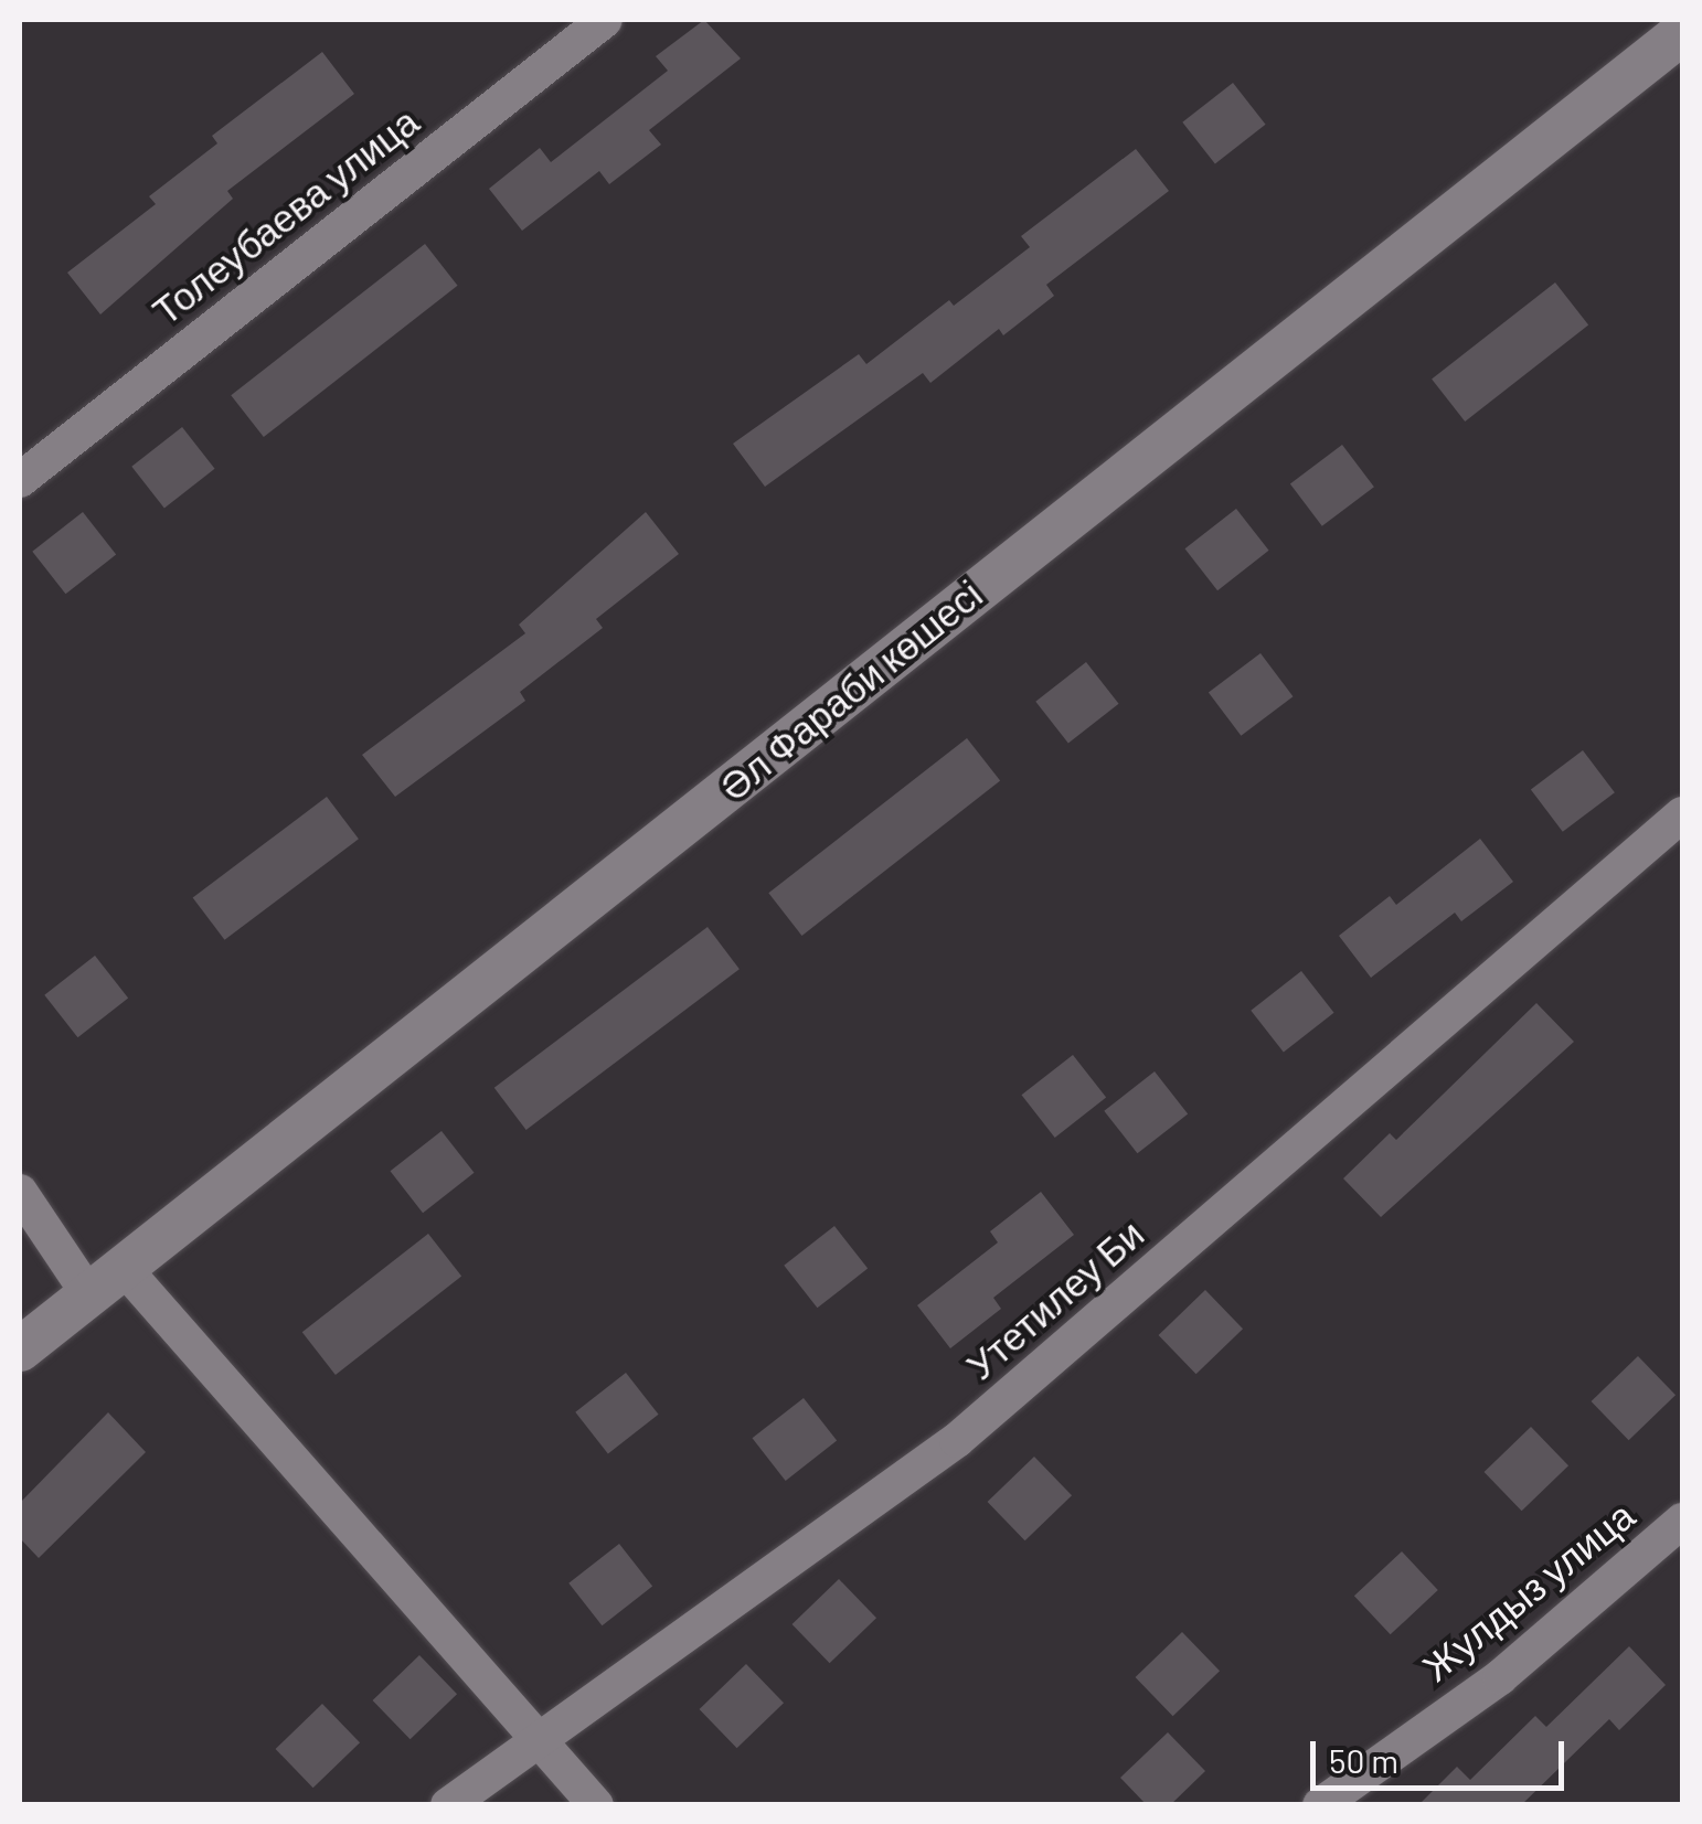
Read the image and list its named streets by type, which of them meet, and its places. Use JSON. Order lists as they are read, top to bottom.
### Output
{
  "streets": {
    "street": [
      "Толеубаева улица",
      "Әл Фараби көшесі",
      "Утетилеу Би",
      "Жулдыз улица"
    ]
  },
  "scale_bar": "50 m"
}
